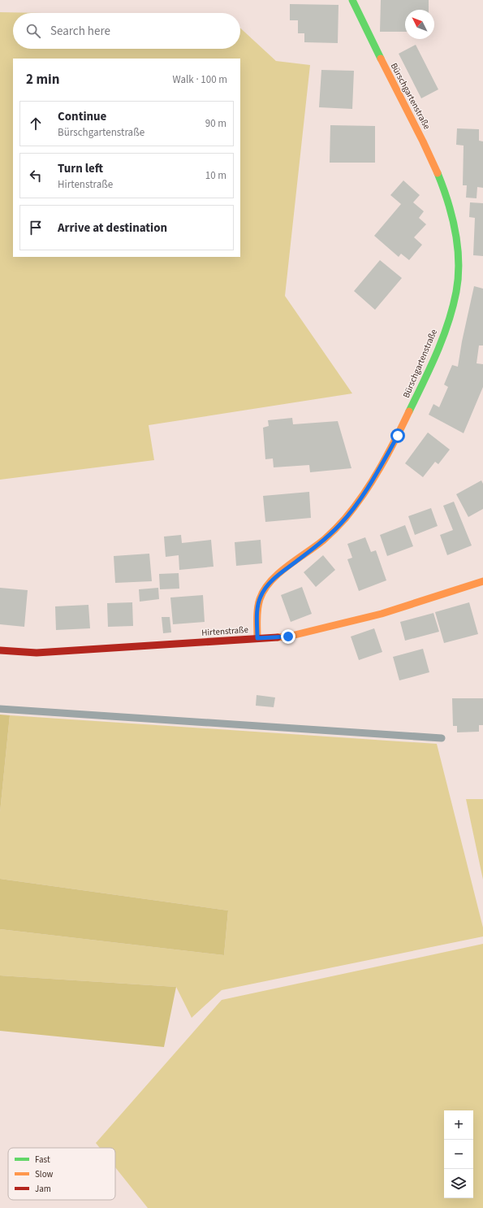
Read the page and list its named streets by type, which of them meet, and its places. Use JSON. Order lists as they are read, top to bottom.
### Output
{
  "streets": {
    "street": ["Bürschgartenstraße", "Hirtenstraße"]
  },
  "crossings": [
    ["Bürschgartenstraße", "Hirtenstraße"]
  ],
  "legend": ["Fast", "Slow", "Jam"],
  "north": "top left",
  "page": {
    "search": "Search here",
    "heading": ["2 min", "Walk · 100 m"],
    "list": [
      ["Continue", "Bürschgartenstraße", "90 m"],
      ["Turn left", "Hirtenstraße", "10 m"],
      "Arrive at destination"
    ],
    "map_buttons": ["+", "−"]
  }
}
